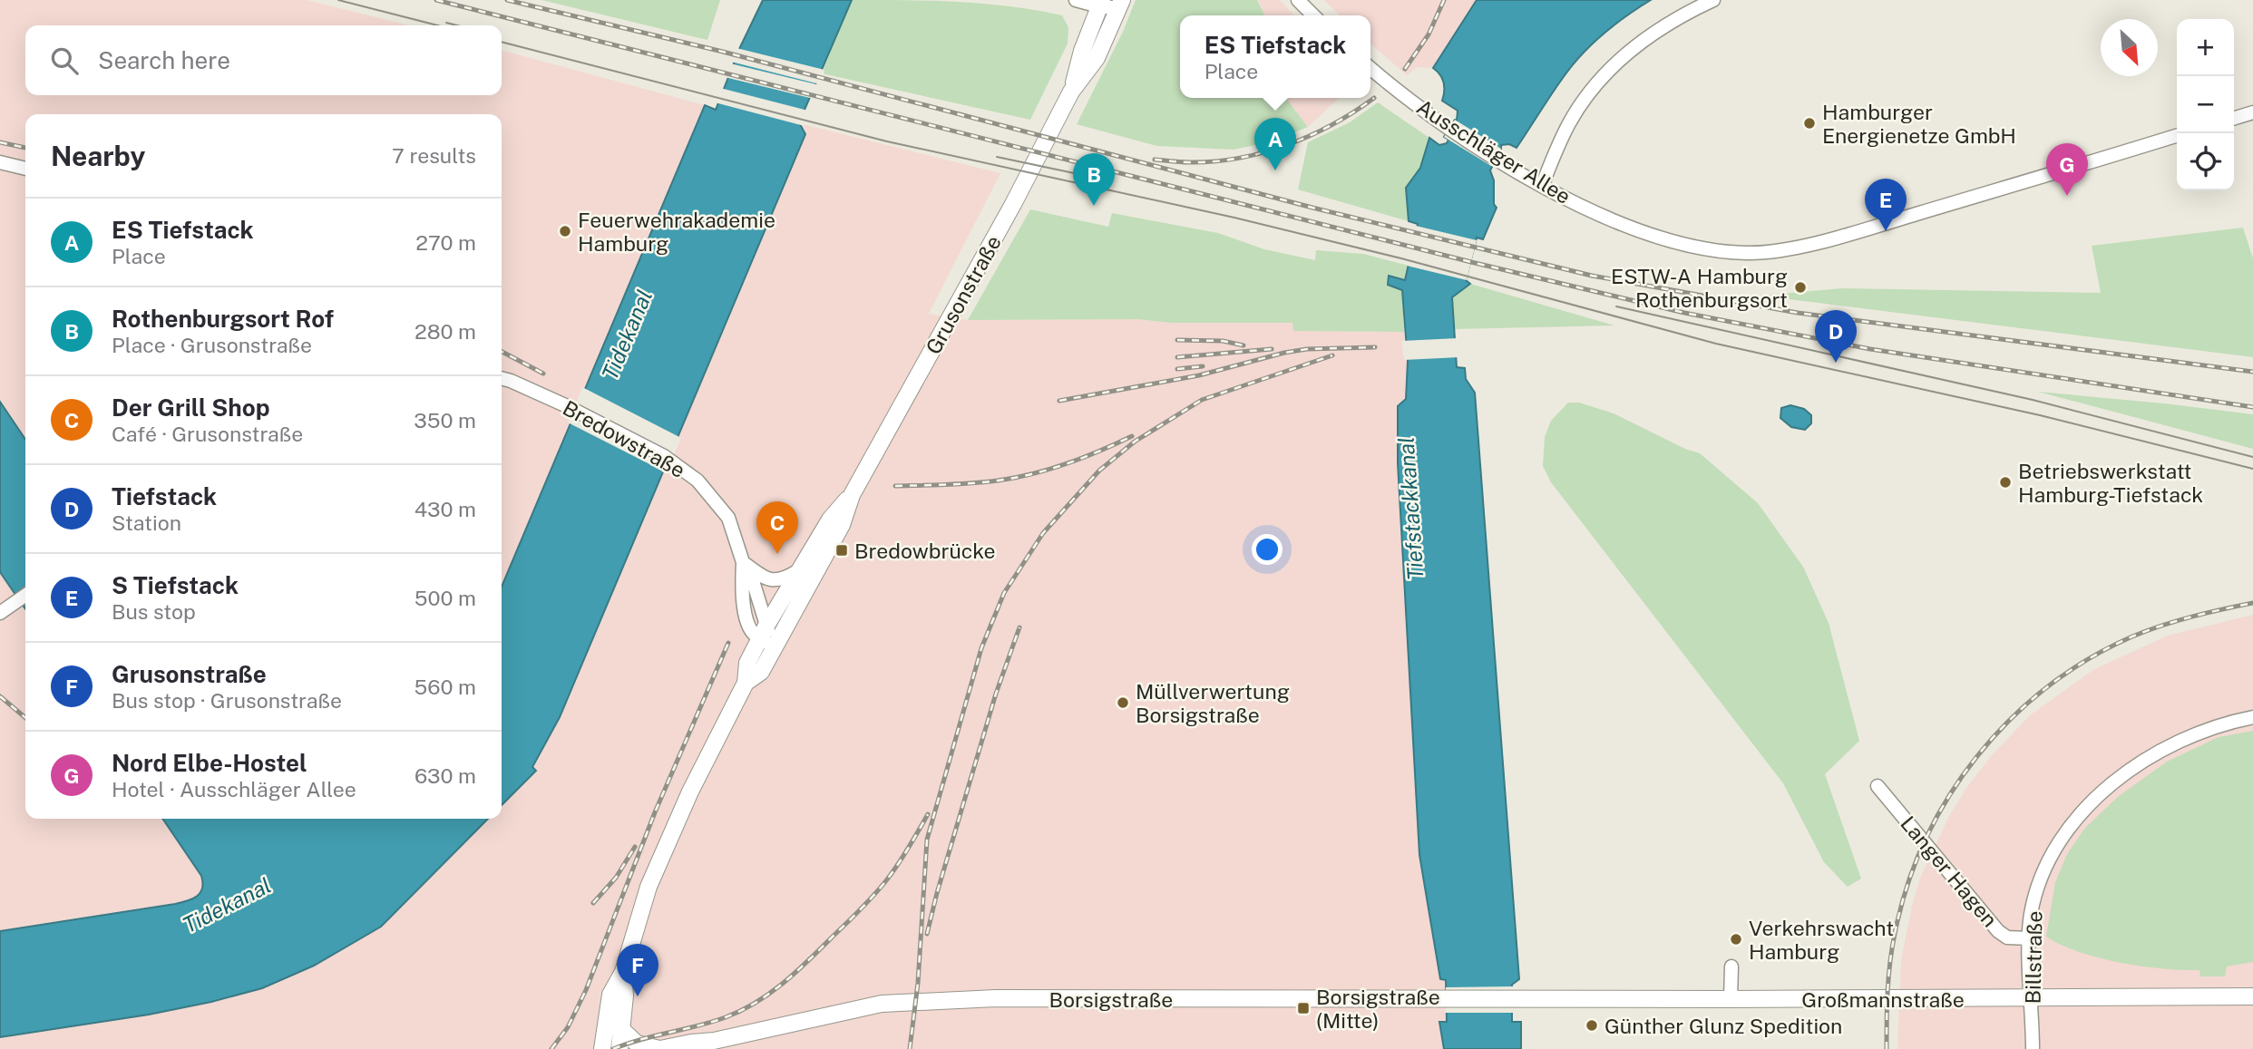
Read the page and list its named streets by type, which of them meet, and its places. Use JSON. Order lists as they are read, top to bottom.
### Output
{
  "streets": {
    "main road": ["Grusonstraße", "Borsigstraße", "Großmannstraße"],
    "street": [
      "Ausschläger Allee",
      "Bredowstraße",
      "Langer Hagen",
      "Billstraße"
    ]
  },
  "crossings": [
    ["Grusonstraße", "Bredowstraße"],
    ["Langer Hagen", "Billstraße"],
    ["Billstraße", "Großmannstraße"],
    ["Borsigstraße", "Großmannstraße"]
  ],
  "water": ["Tidekanal", "Tiefstackkanal"],
  "places": {
    "other": [
      "Hamburger Energienetze GmbH",
      "Feuerwehrakademie Hamburg",
      "ESTW-A Hamburg Rothenburgsort",
      "Betriebswerkstatt Hamburg-Tiefstack",
      "Müllverwertung Borsigstraße",
      "Verkehrswacht Hamburg",
      "Günther Glunz Spedition"
    ],
    "transit": ["Bredowbrücke", "Borsigstraße (Mitte)"]
  },
  "north": "bottom right",
  "page": {
    "popup": ["ES Tiefstack", "Place"],
    "map_buttons": ["+", "−"],
    "search": "Search here",
    "heading": ["Nearby", "7 results"],
    "pins": [
      "A",
      "G",
      "B",
      "E",
      "D",
      "C",
      "F"
    ],
    "list": [
      {
        "mark": "A",
        "name": "ES Tiefstack",
        "note": "Place",
        "value": "270 m"
      },
      {
        "mark": "B",
        "name": "Rothenburgsort Rof",
        "note": "Place · Grusonstraße",
        "value": "280 m"
      },
      {
        "mark": "C",
        "name": "Der Grill Shop",
        "note": "Café · Grusonstraße",
        "value": "350 m"
      },
      {
        "mark": "D",
        "name": "Tiefstack",
        "note": "Station",
        "value": "430 m"
      },
      {
        "mark": "E",
        "name": "S Tiefstack",
        "note": "Bus stop",
        "value": "500 m"
      },
      {
        "mark": "F",
        "name": "Grusonstraße",
        "note": "Bus stop · Grusonstraße",
        "value": "560 m"
      },
      {
        "mark": "G",
        "name": "Nord Elbe-Hostel",
        "note": "Hotel · Ausschläger Allee",
        "value": "630 m"
      }
    ]
  }
}
